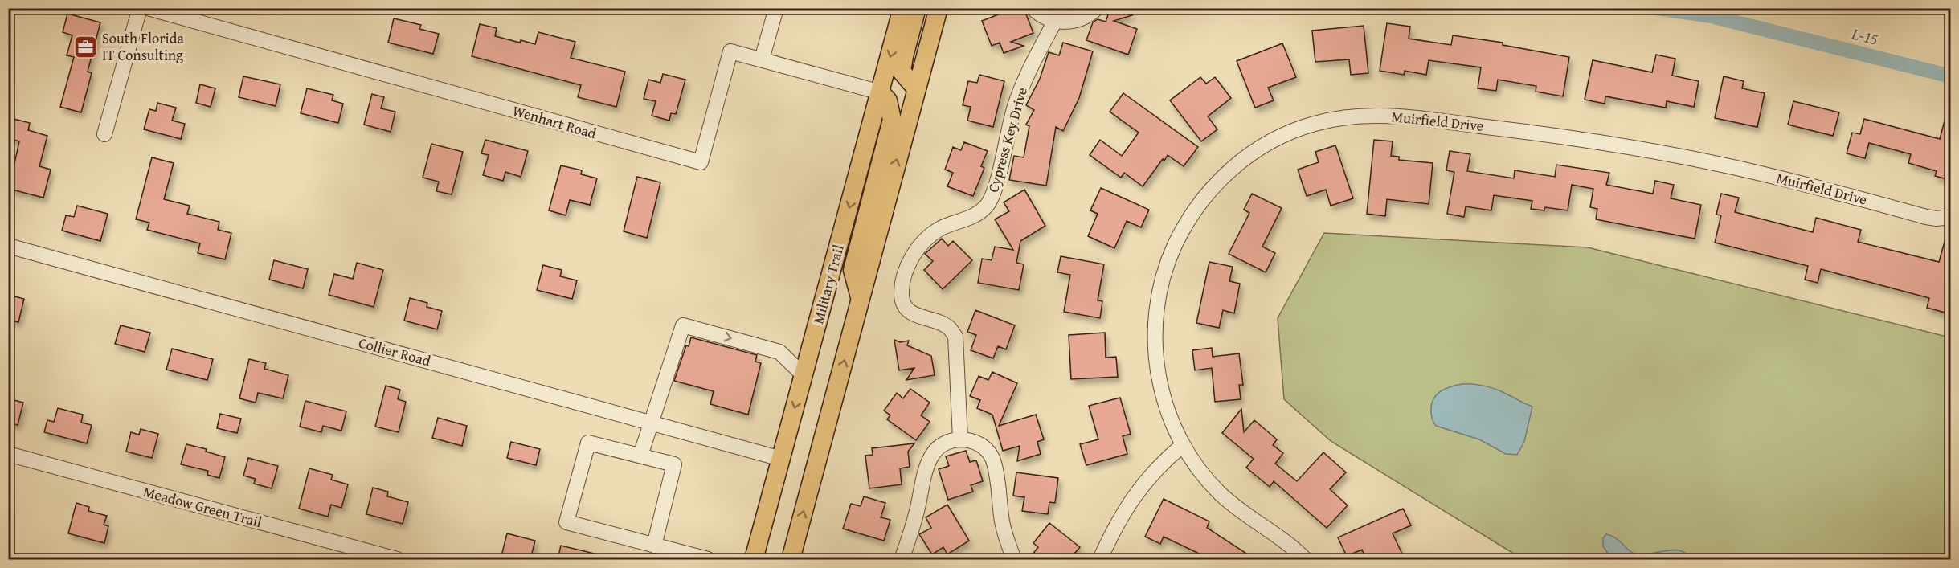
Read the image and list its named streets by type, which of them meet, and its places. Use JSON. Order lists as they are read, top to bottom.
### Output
{
  "streets": {
    "main road": ["Military Trail"],
    "street": [
      "Muirfield Drive",
      "Wenhart Road",
      "Cypress Key Drive",
      "Collier Road",
      "Meadow Green Trail"
    ]
  },
  "crossings": [
    ["Wenhart Road", "Military Trail"],
    ["Military Trail", "Collier Road"]
  ],
  "water": ["L-15"],
  "places": {
    "office": ["South Florida IT Consulting"]
  }
}
